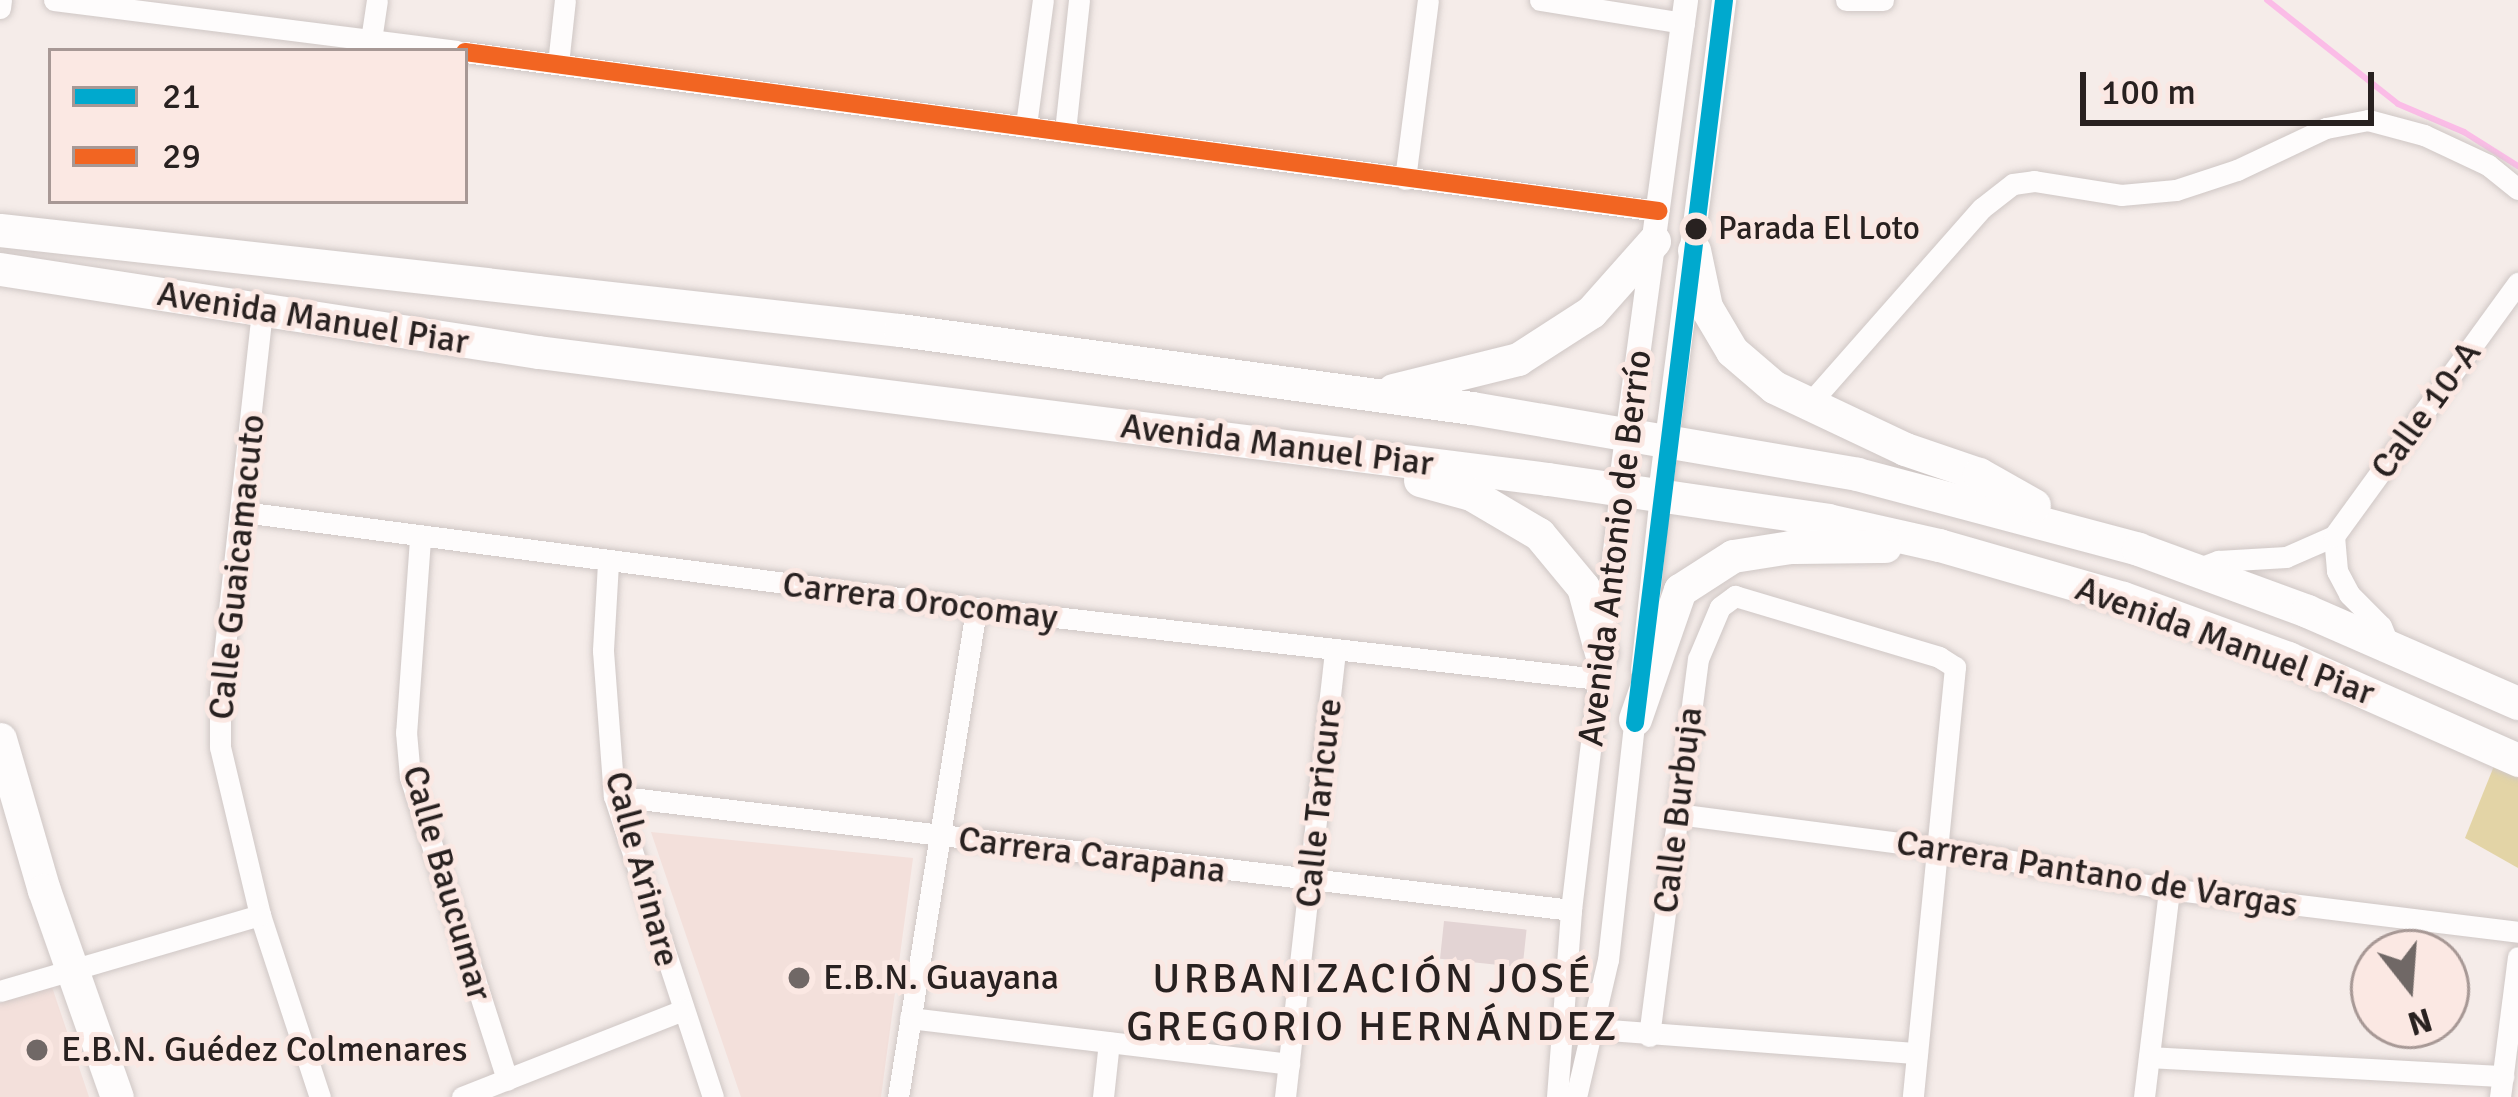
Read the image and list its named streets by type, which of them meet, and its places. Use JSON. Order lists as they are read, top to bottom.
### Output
{
  "streets": {
    "main road": ["Avenida Manuel Piar"],
    "street": [
      "Calle 10-A",
      "Avenida Antonio de Berrío",
      "Calle Guaicamacuto",
      "Carrera Orocomay",
      "Calle Taricure",
      "Calle Burbuja",
      "Carrera Carapana",
      "Calle Arinare",
      "Carrera Pantano de Vargas",
      "Calle Baucumar"
    ]
  },
  "crossings": [
    ["Avenida Manuel Piar", "Avenida Antonio de Berrío"],
    ["Avenida Manuel Piar", "Calle Guaicamacuto"],
    ["Avenida Antonio de Berrío", "Carrera Orocomay"],
    ["Avenida Antonio de Berrío", "Carrera Carapana"],
    ["Calle Guaicamacuto", "Carrera Orocomay"],
    ["Carrera Orocomay", "Calle Taricure"],
    ["Carrera Orocomay", "Calle Arinare"],
    ["Carrera Orocomay", "Calle Baucumar"],
    ["Calle Taricure", "Carrera Carapana"],
    ["Calle Burbuja", "Carrera Pantano de Vargas"],
    ["Carrera Carapana", "Calle Arinare"]
  ],
  "districts": ["URBANIZACIÓN JOSÉ GREGORIO HERNÁNDEZ"],
  "places": ["Parada El Loto", "E.B.N. Guayana", "E.B.N. Guédez Colmenares"],
  "lines": ["transit line 21", "transit line 29"],
  "legend": ["21", "29"],
  "scale_bar": "100 m",
  "north": "bottom"
}
